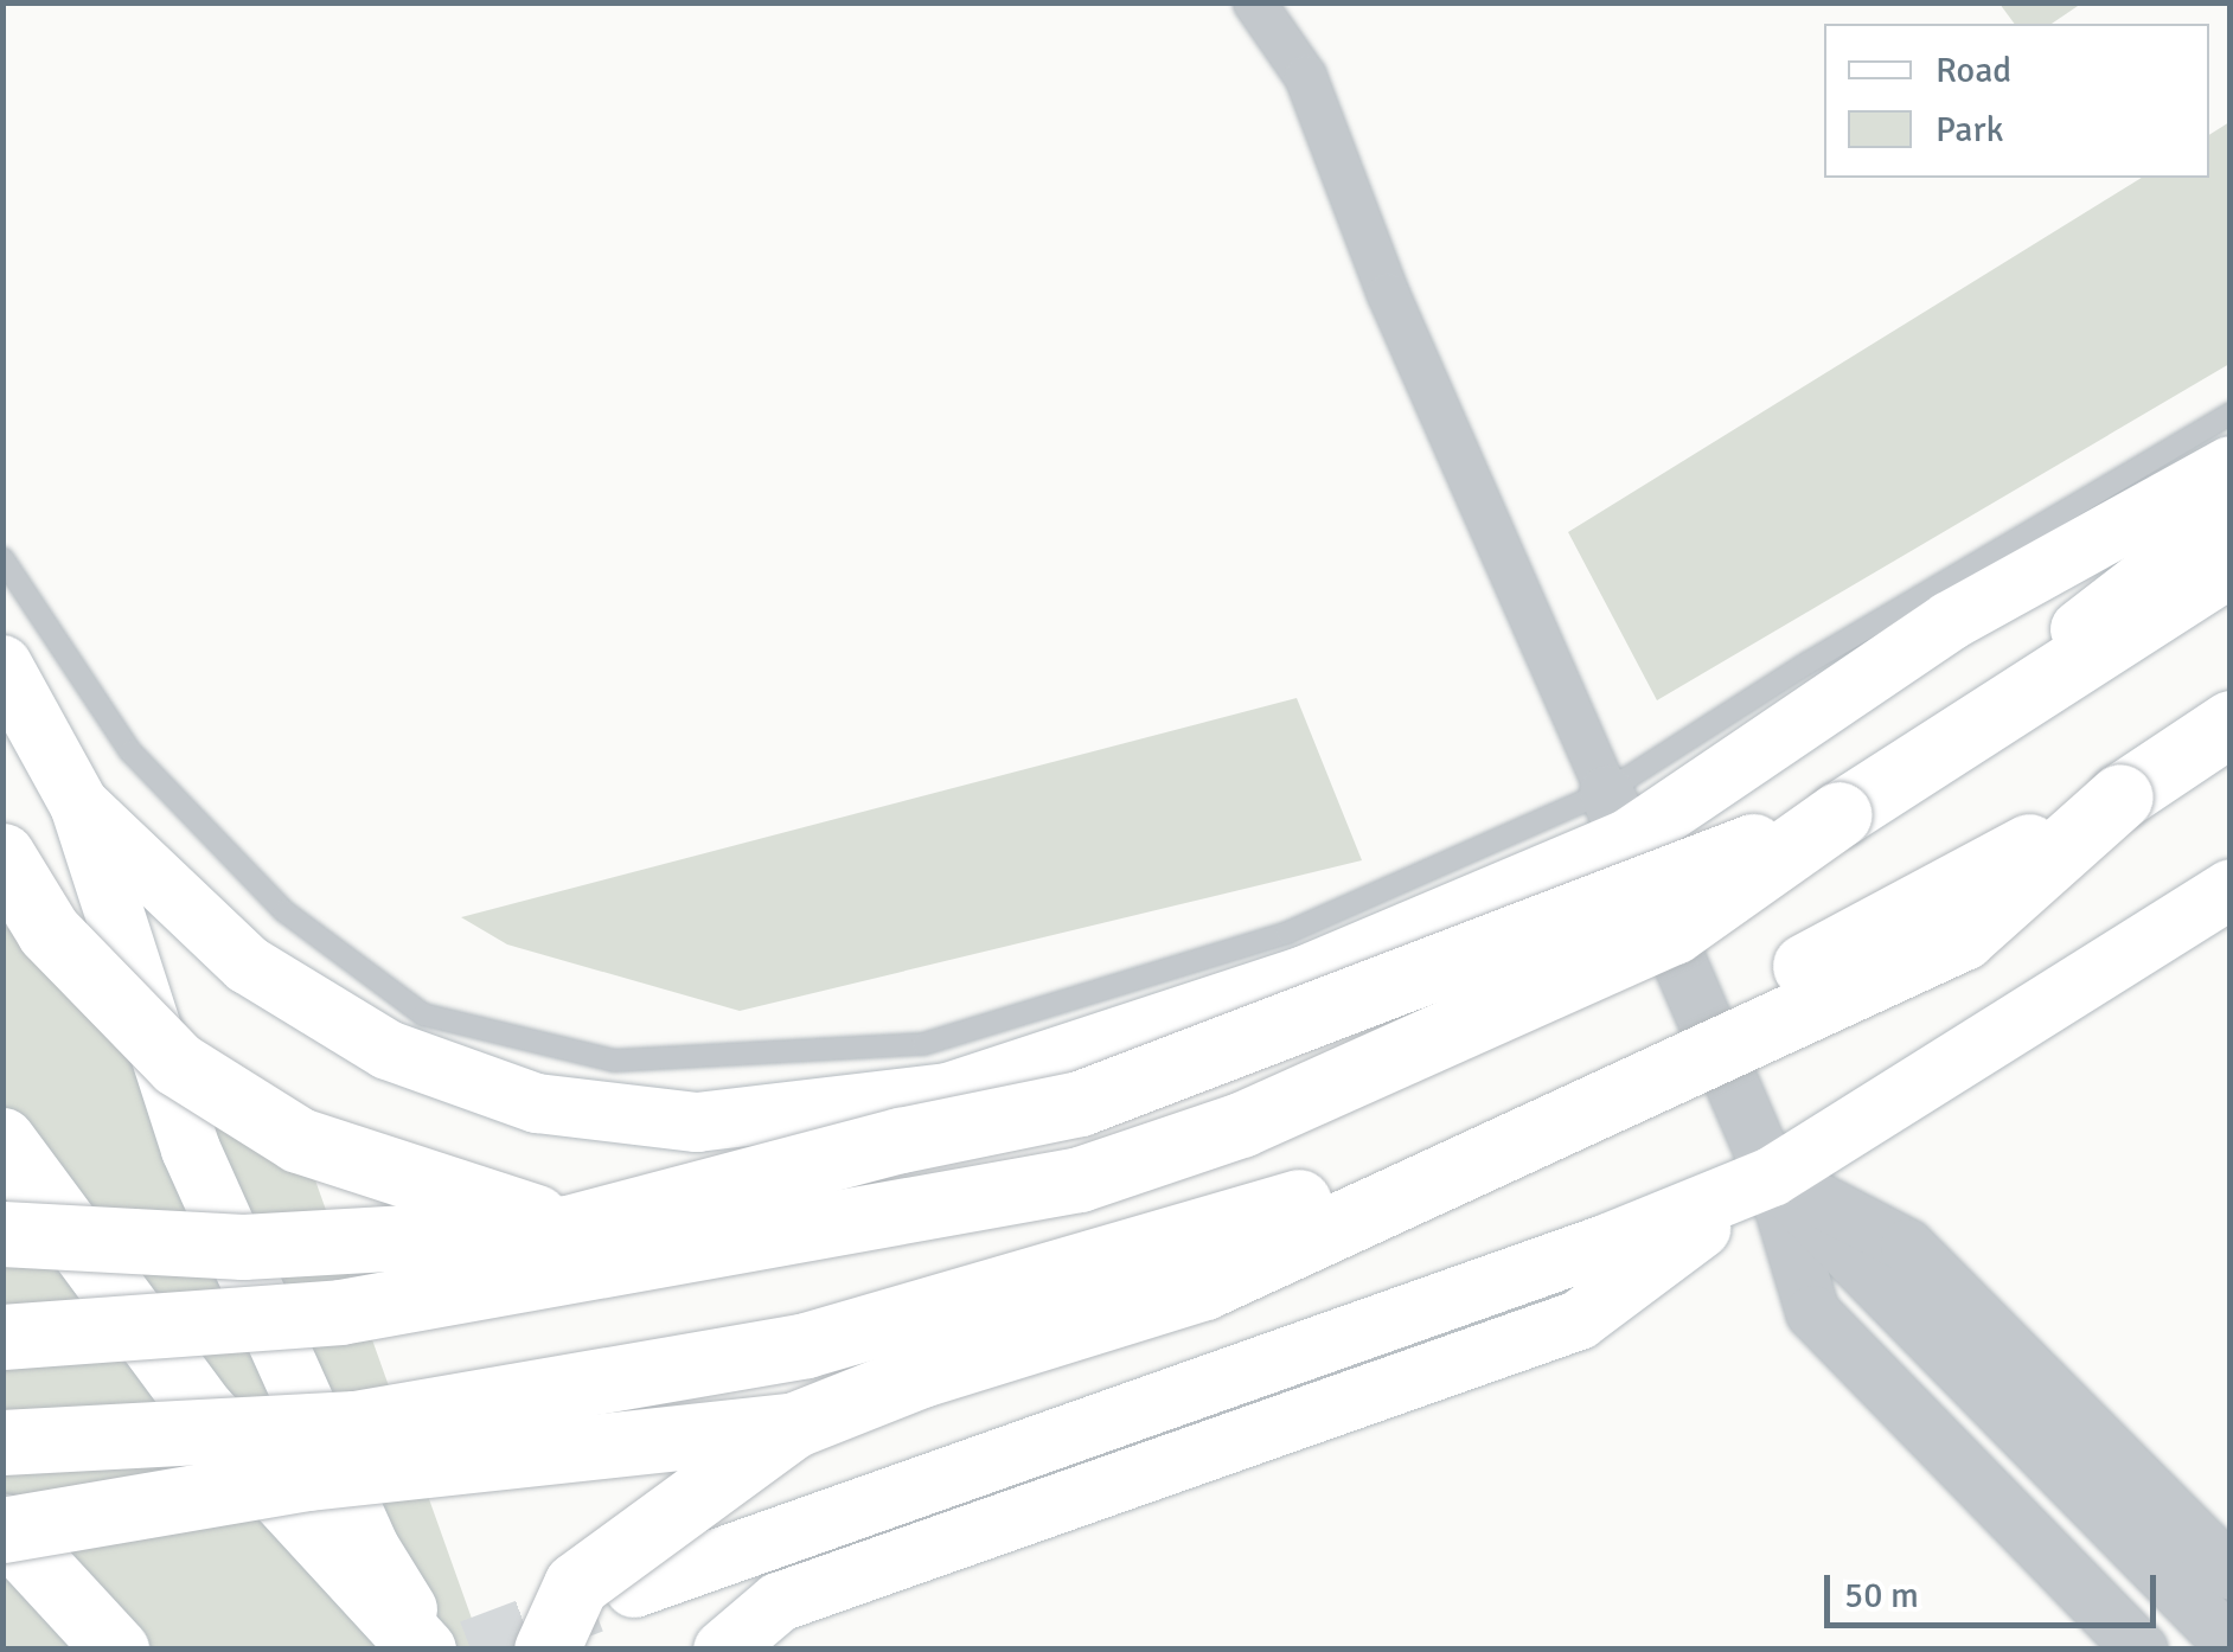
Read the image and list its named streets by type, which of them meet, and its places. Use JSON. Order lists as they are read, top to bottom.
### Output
{
  "legend": ["Road", "Park"],
  "scale_bar": "50 m"
}
